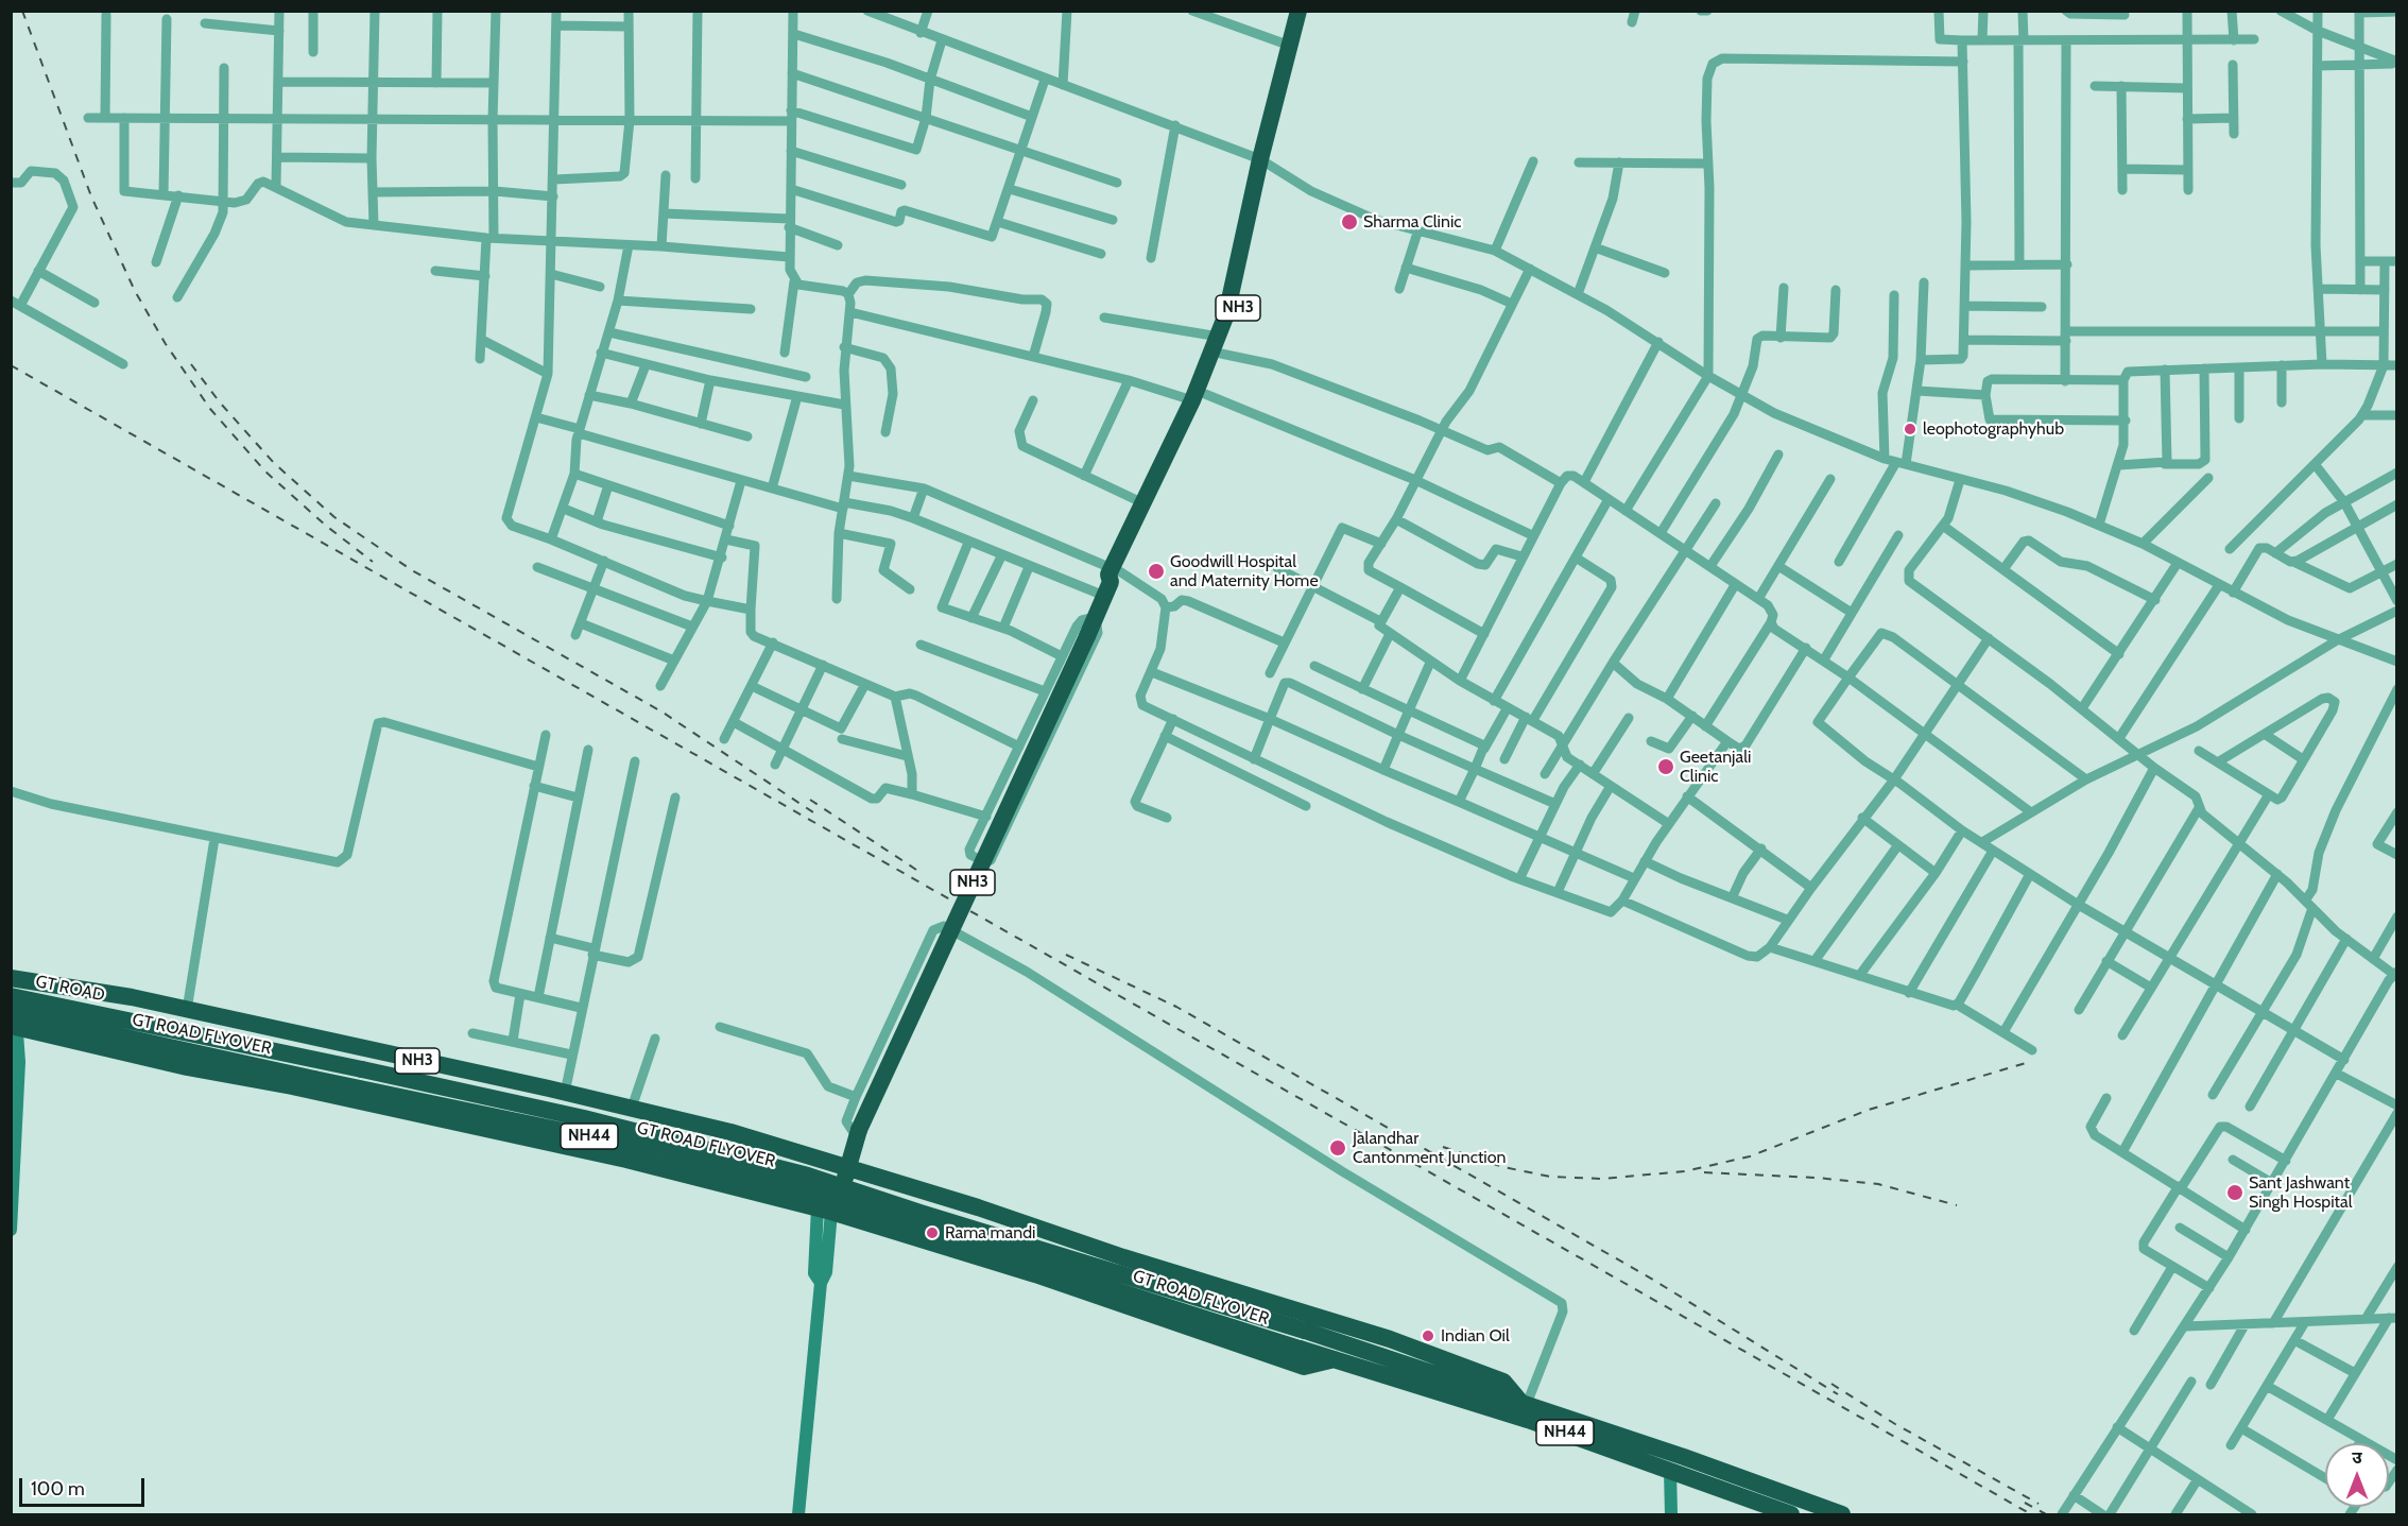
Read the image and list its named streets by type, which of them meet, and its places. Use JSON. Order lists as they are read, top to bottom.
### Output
{
  "streets": {
    "highway": [
      "NH3",
      "GT ROAD",
      "GT ROAD FLYOVER",
      "NH44"
    ]
  },
  "crossings": [
    ["GT ROAD", "GT ROAD FLYOVER"],
    ["GT ROAD FLYOVER", "NH44"]
  ],
  "places": [
    "Sharma Clinic",
    "leophotographyhub",
    "Goodwill Hospital and Maternity Home",
    "Geetanjali Clinic",
    "Jalandhar Cantonment Junction",
    "Sant Jashwant Singh Hospital",
    "Rama mandi",
    "Indian Oil"
  ],
  "scale_bar": "100 m",
  "north": "top"
}
